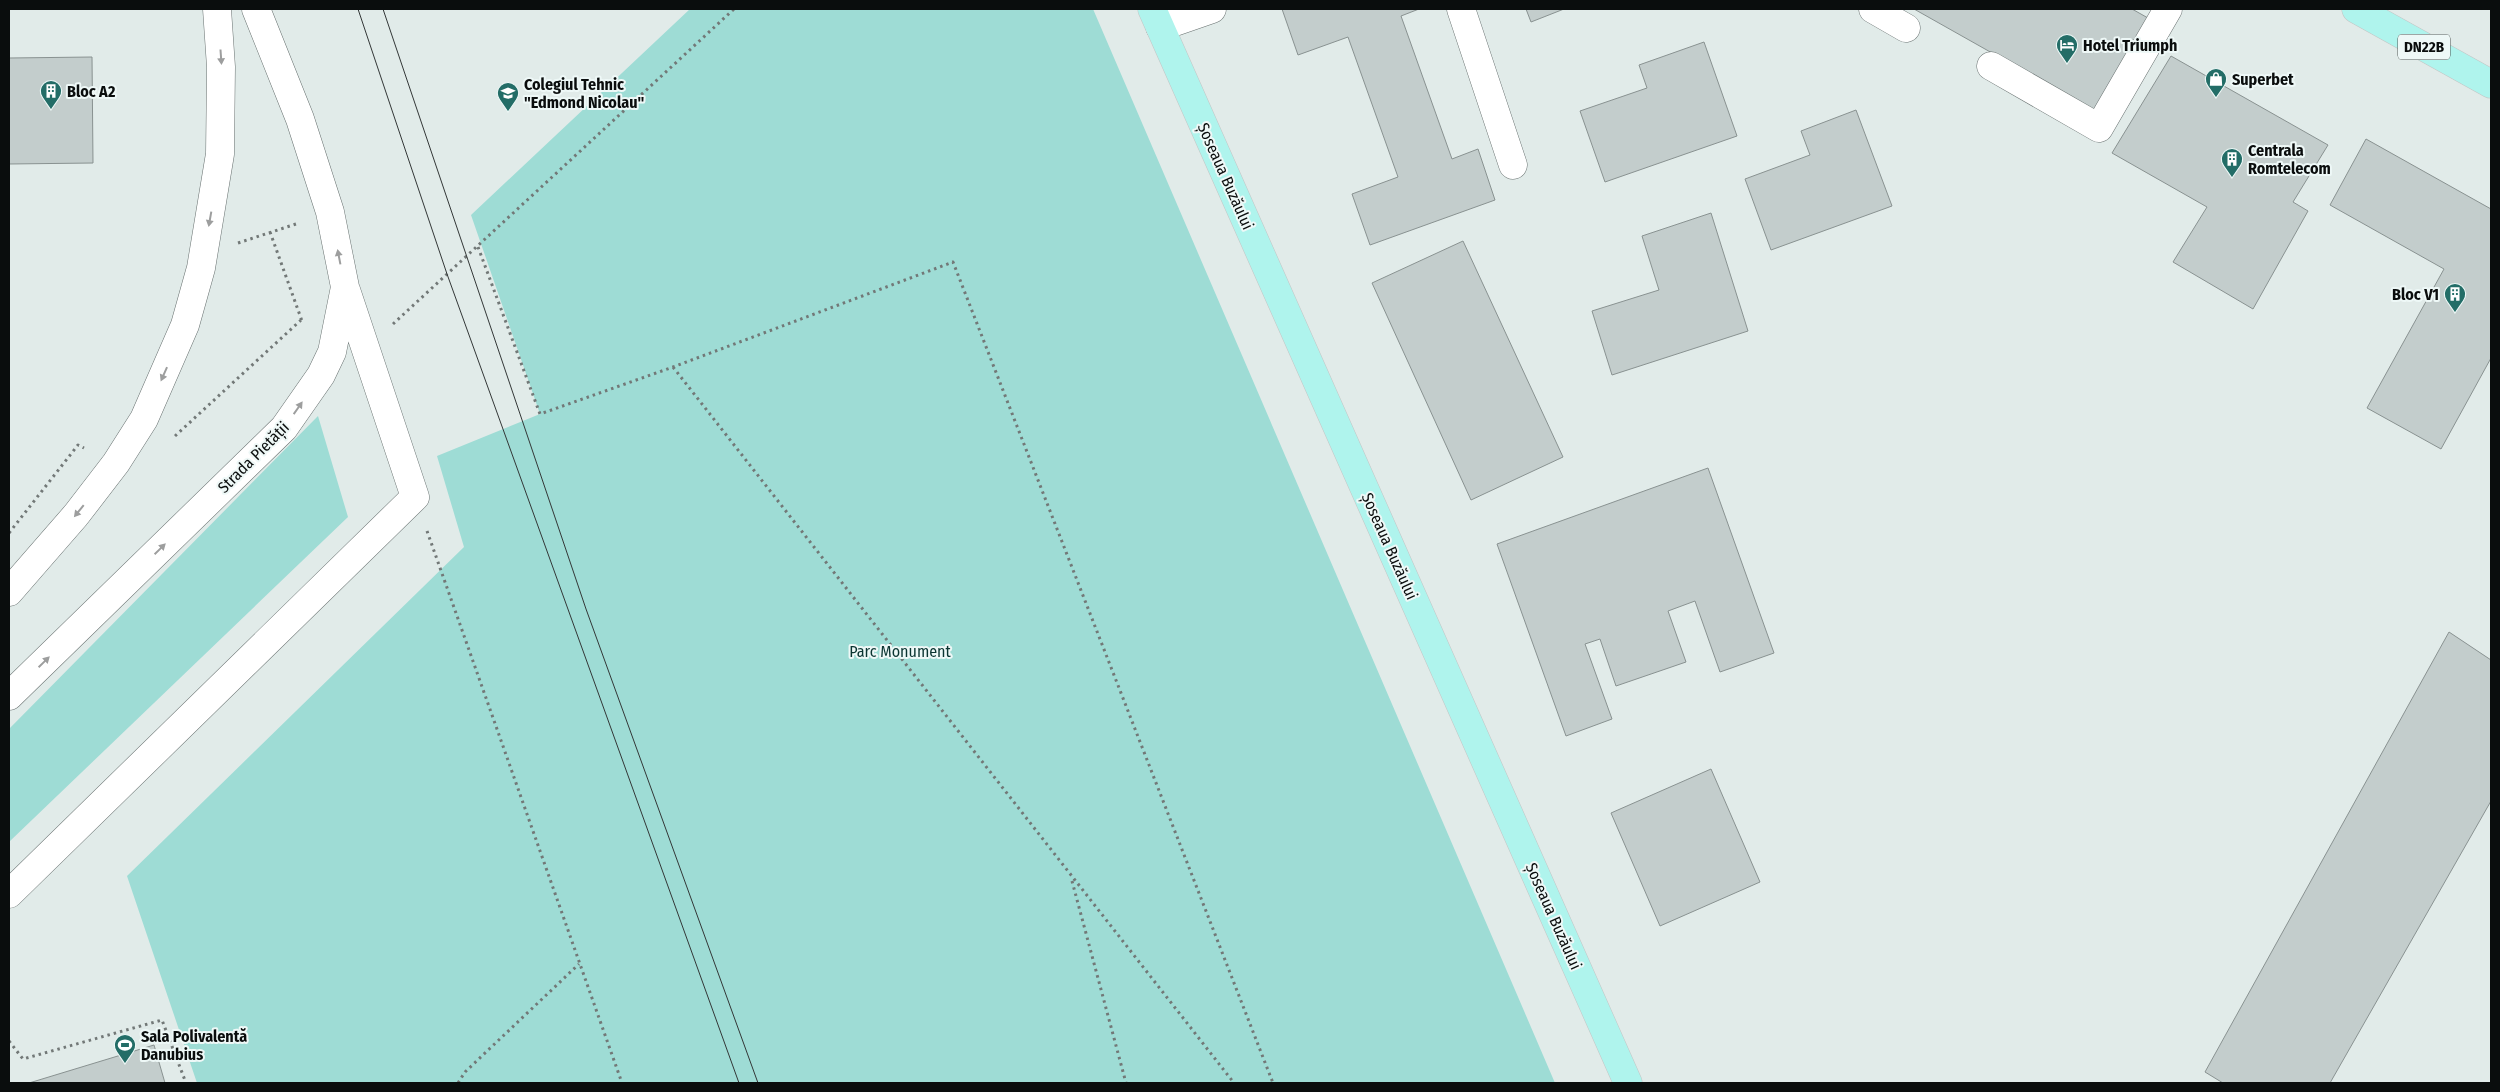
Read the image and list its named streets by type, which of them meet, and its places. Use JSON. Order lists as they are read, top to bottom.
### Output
{
  "streets": {
    "main road": ["DN22B", "Șoseaua Buzăului"],
    "street": ["Strada Pietății"]
  },
  "parks": ["Parc Monument"],
  "places": {
    "hotel": ["Hotel Triumph"],
    "shop": ["Superbet"],
    "building": ["Bloc A2", "Centrala Romtelecom", "Bloc V1"],
    "school or university": ["Colegiul Tehnic \"Edmond Nicolau\""],
    "sports": ["Sala Polivalentă Danubius"]
  }
}
